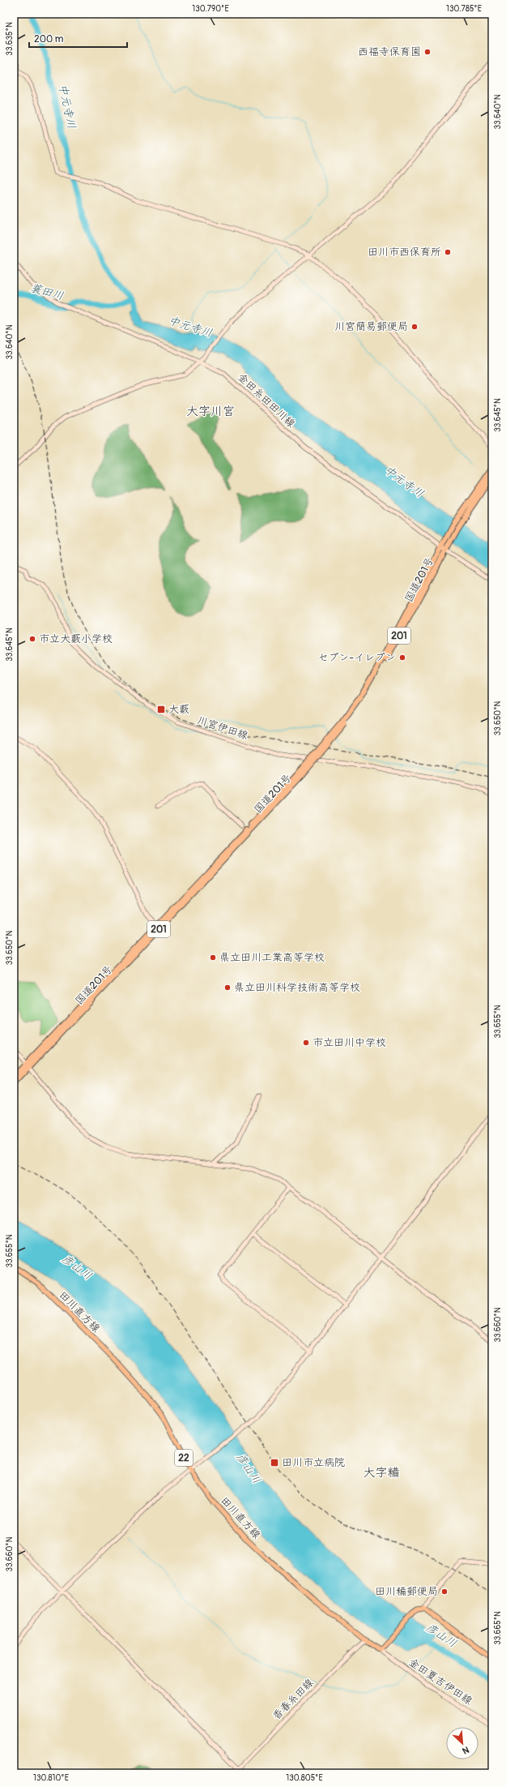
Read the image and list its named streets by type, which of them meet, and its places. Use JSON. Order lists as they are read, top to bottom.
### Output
{
  "streets": {
    "highway": ["国道201号", "201"],
    "main road": ["田川直方線", "22"],
    "street": [
      "金田糸田田川線",
      "川宮伊田線",
      "金田夏吉伊田線",
      "香春糸田線"
    ]
  },
  "crossings": [
    ["金田糸田田川線", "国道201号"],
    ["田川直方線", "金田夏吉伊田線"],
    ["田川直方線", "香春糸田線"]
  ],
  "districts": ["大字川宮", "大字糒"],
  "water": ["中元寺川", "蓑田川", "彦山川"],
  "places": {
    "other": [
      "西福寺保育園",
      "田川市西保育所",
      "川宮簡易郵便局",
      "市立大藪小学校",
      "セブン-イレブン",
      "県立田川工業高等学校",
      "県立田川科学技術高等学校",
      "市立田川中学校",
      "田川糒郵便局"
    ],
    "transit": ["大藪", "田川市立病院"]
  },
  "scale_bar": "200 m",
  "north": "bottom right",
  "coordinates": [
    "130.790°E",
    "130.785°E",
    "33.635°N",
    "33.640°N",
    "33.645°N",
    "33.650°N",
    "33.655°N",
    "33.660°N",
    "33.665°N",
    "130.810°E",
    "130.805°E"
  ]
}
